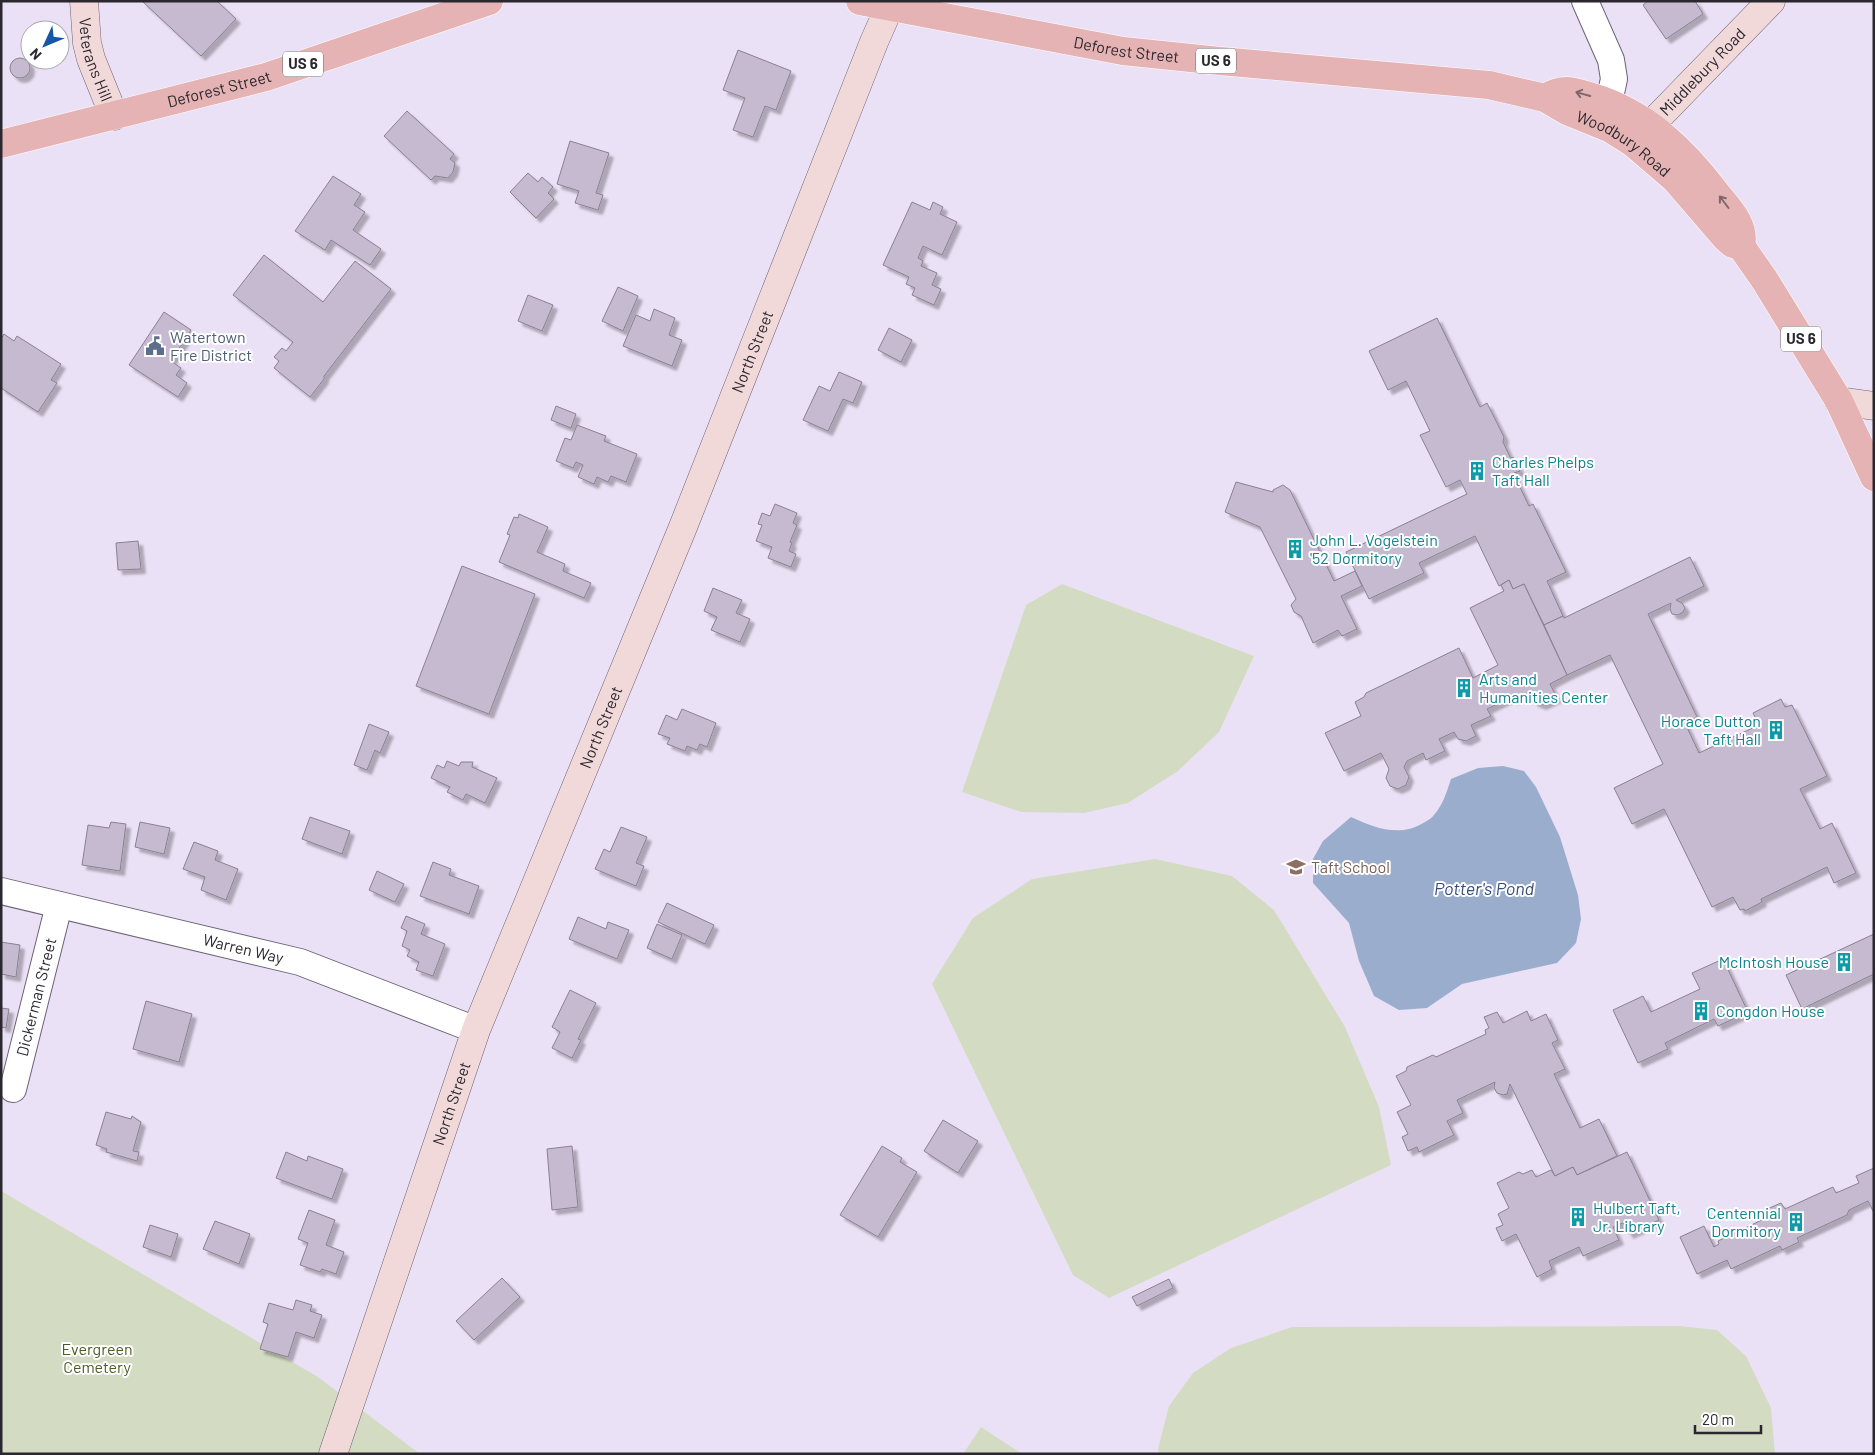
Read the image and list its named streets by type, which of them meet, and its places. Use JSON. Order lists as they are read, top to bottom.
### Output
{
  "streets": {
    "main road": ["Deforest Street", "US 6", "Woodbury Road"],
    "street": [
      "Veterans Hill",
      "Middlebury Road",
      "North Street",
      "Warren Way",
      "Dickerman Street"
    ]
  },
  "crossings": [
    ["Deforest Street", "Veterans Hill"],
    ["Deforest Street", "Woodbury Road"],
    ["Deforest Street", "North Street"],
    ["Middlebury Road", "Woodbury Road"],
    ["North Street", "Warren Way"],
    ["Warren Way", "Dickerman Street"]
  ],
  "water": ["Potter's Pond"],
  "parks": ["Evergreen Cemetery"],
  "places": {
    "public building": ["Watertown Fire District"],
    "building": [
      "Charles Phelps Taft Hall",
      "John L. Vogelstein '52 Dormitory",
      "Arts and Humanities Center",
      "Horace Dutton Taft Hall",
      "McIntosh House",
      "Congdon House",
      "Hulbert Taft, Jr. Library",
      "Centennial Dormitory"
    ],
    "school or university": ["Taft School"]
  },
  "scale_bar": "20 m",
  "north": "bottom left"
}
